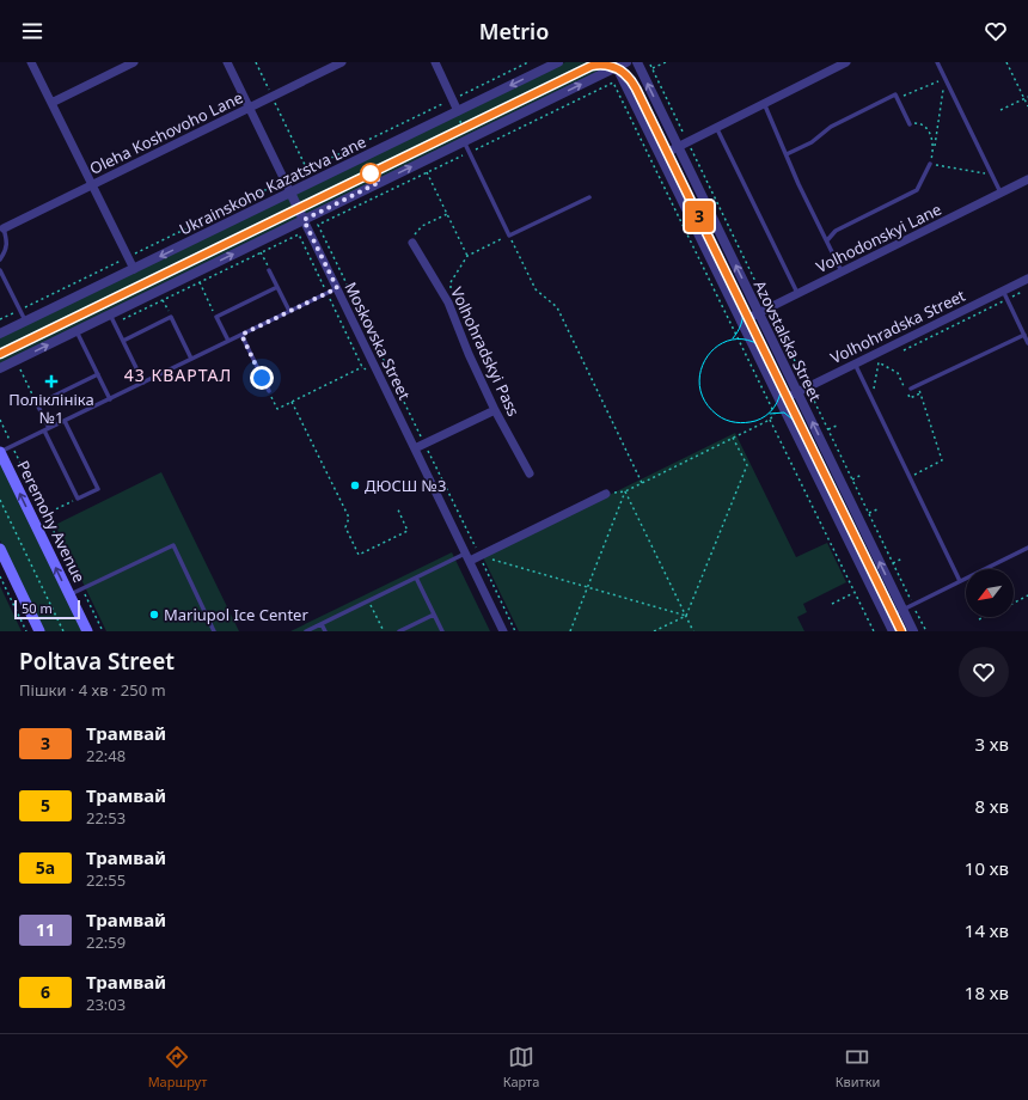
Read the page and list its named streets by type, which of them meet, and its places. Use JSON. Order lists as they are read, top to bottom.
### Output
{
  "streets": {
    "main road": ["Peremohy Avenue"],
    "street": [
      "Oleha Koshovoho Lane",
      "Ukrainskoho Kazatstva Lane",
      "Volhodonskyi Lane",
      "Volhohradska Street",
      "Moskovska Street",
      "Azovstalska Street",
      "Volhohradskyi Pass"
    ]
  },
  "crossings": [
    ["Oleha Koshovoho Lane", "Moskovska Street"],
    ["Ukrainskoho Kazatstva Lane", "Moskovska Street"],
    ["Volhodonskyi Lane", "Azovstalska Street"],
    ["Volhohradska Street", "Azovstalska Street"]
  ],
  "districts": ["43 КВАРТАЛ"],
  "places": {
    "health": ["Поліклініка №1"],
    "other": ["ДЮСШ №3", "Mariupol Ice Center"]
  },
  "lines": ["tram line 3"],
  "scale_bar": "50 m",
  "north": "bottom left",
  "page": {
    "header": "Metrio",
    "on_map": "3",
    "scale": "50 m",
    "heading": ["Poltava Street", "Пішки · 4 хв · 250 m"],
    "list": [
      {
        "mark": "3",
        "name": "Трамвай",
        "note": "22:48",
        "value": "3 хв"
      },
      {
        "mark": "5",
        "name": "Трамвай",
        "note": "22:53",
        "value": "8 хв"
      },
      {
        "mark": "5а",
        "name": "Трамвай",
        "note": "22:55",
        "value": "10 хв"
      },
      {
        "mark": "11",
        "name": "Трамвай",
        "note": "22:59",
        "value": "14 хв"
      },
      {
        "mark": "6",
        "name": "Трамвай",
        "note": "23:03",
        "value": "18 хв"
      }
    ],
    "tabs": ["Маршрут", "Карта", "Квитки"]
  }
}
